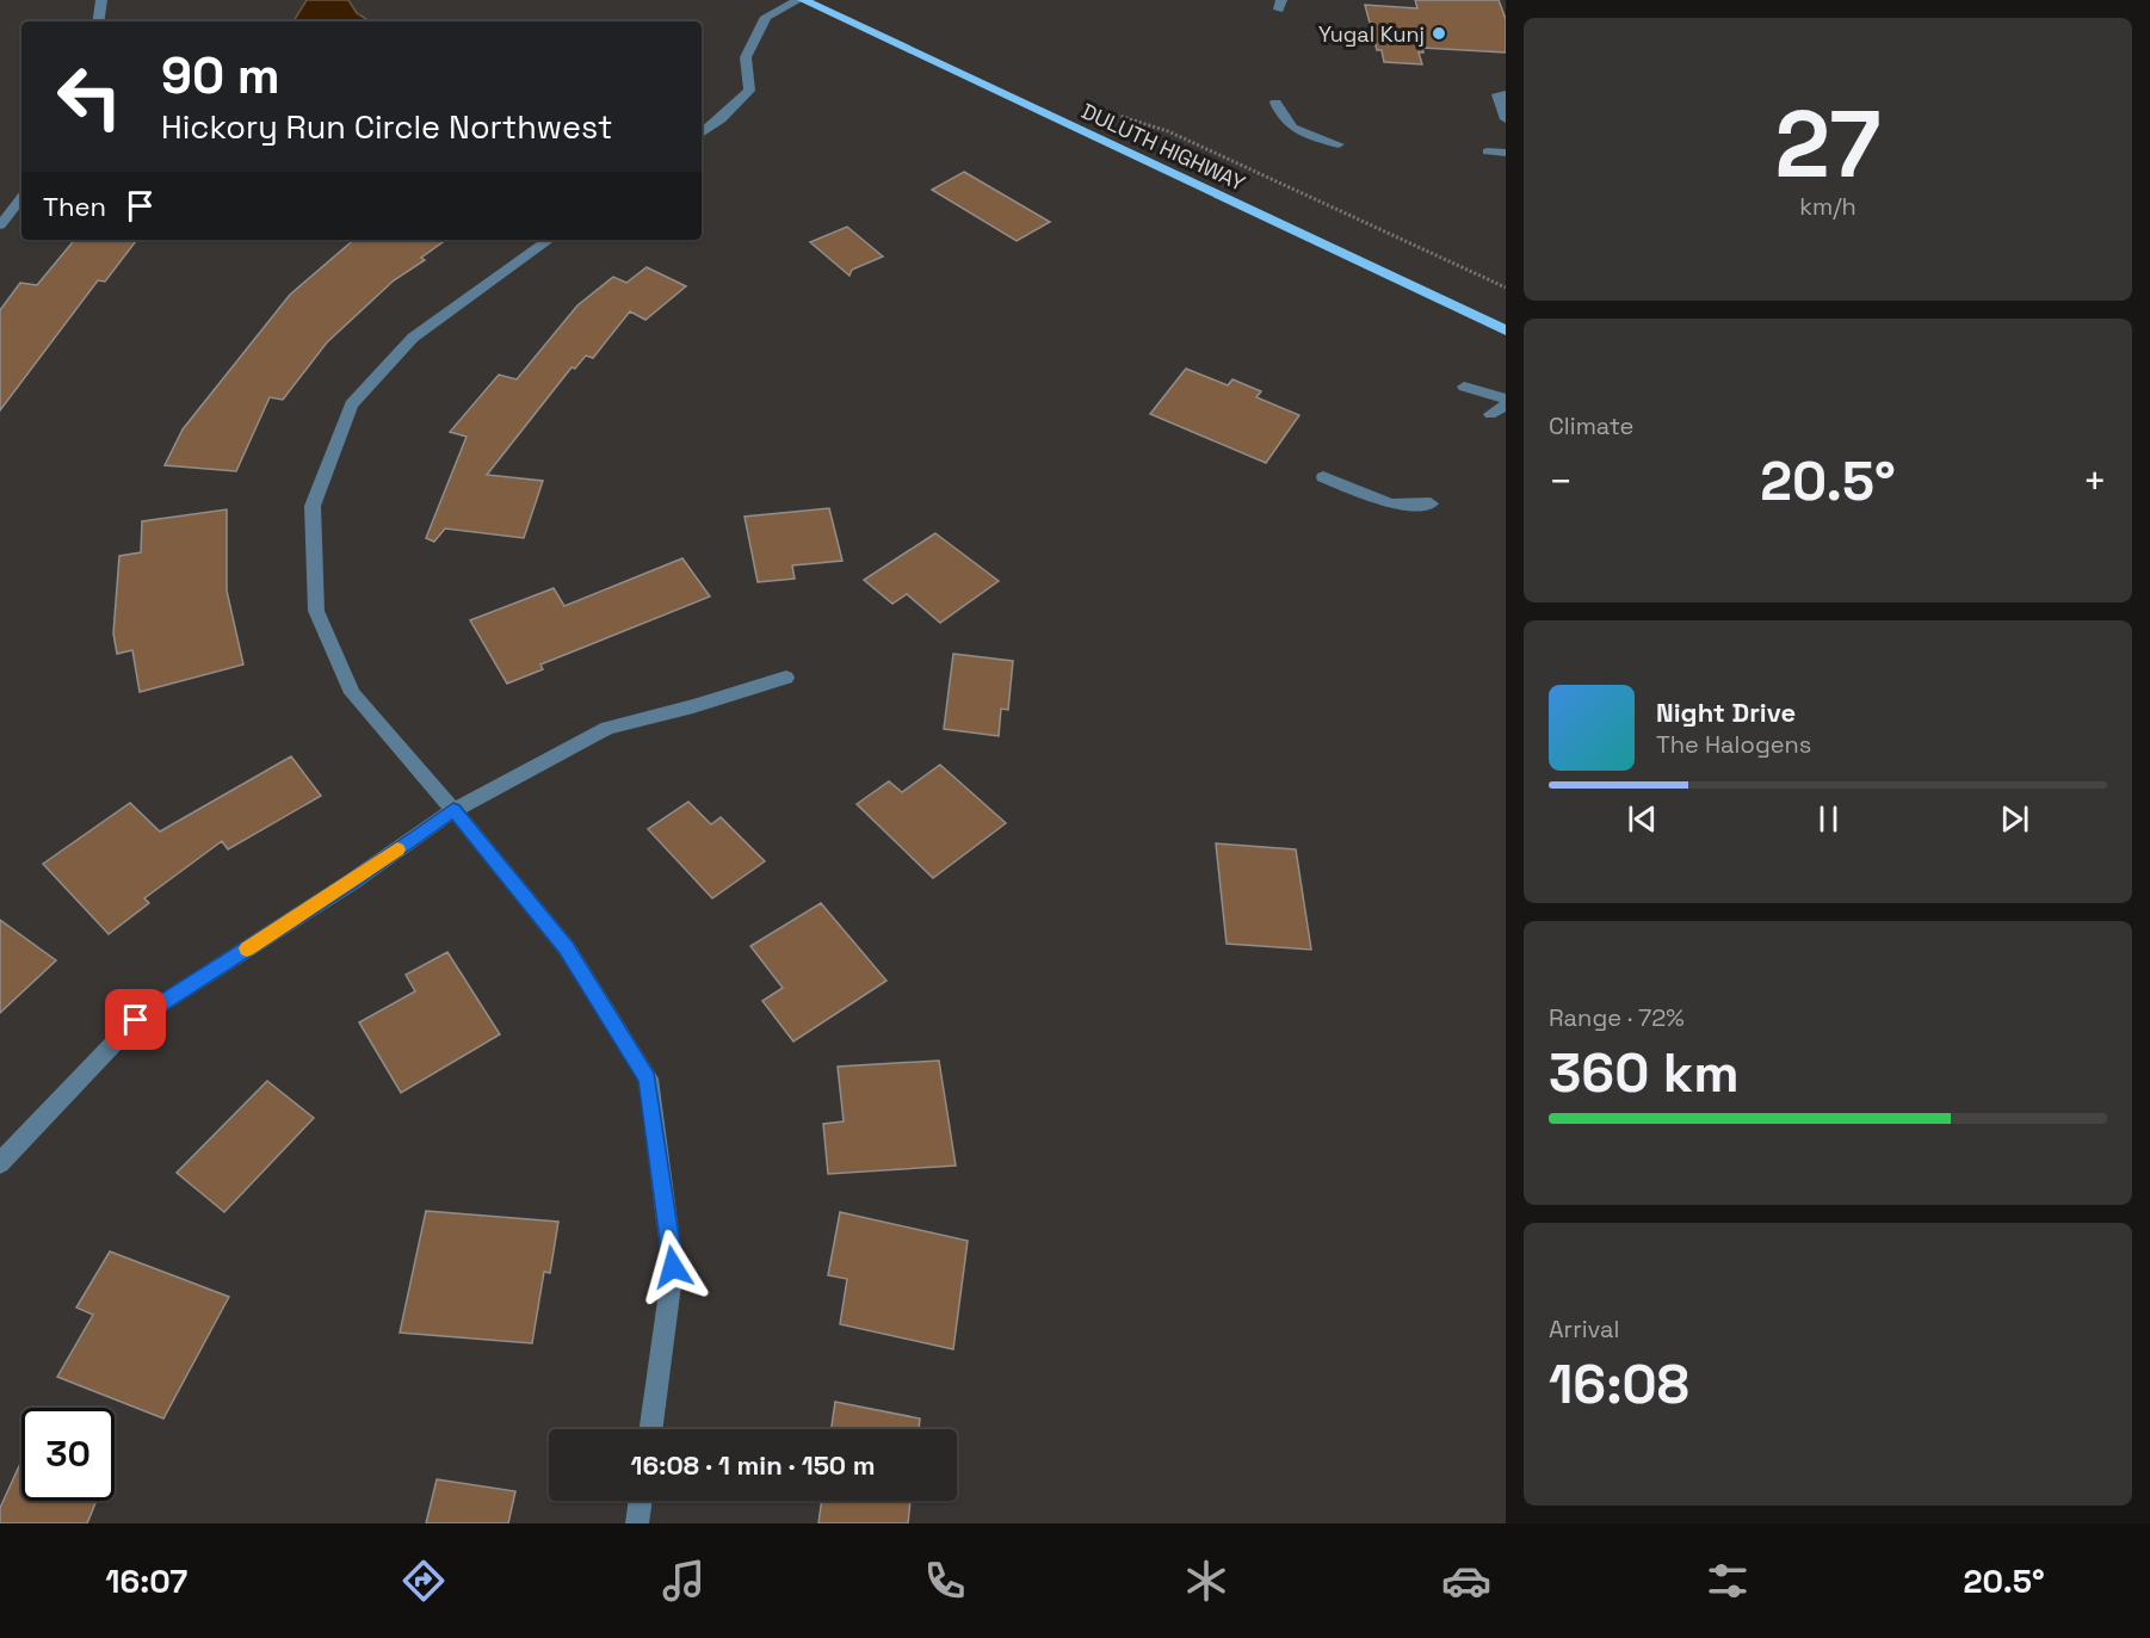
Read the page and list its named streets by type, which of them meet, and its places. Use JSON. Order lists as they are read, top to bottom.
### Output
{
  "streets": {
    "main road": ["DULUTH HIGHWAY"]
  },
  "places": ["Yugal Kunj"],
  "page": {
    "tile": [
      ["27", "km/h"],
      "Climate",
      ["Range · 72%", "360 km"],
      ["Arrival", "16:08"]
    ],
    "turn": ["90 m", "Hickory Run Circle Northwest"],
    "then": "Then",
    "heat": ["−", "20.5°", "+"],
    "song": ["Night Drive", "The Halogens"],
    "limit": "30",
    "trip": "16:08 · 1 min · 150 m",
    "tabs": ["16:07", "20.5°"]
  }
}
